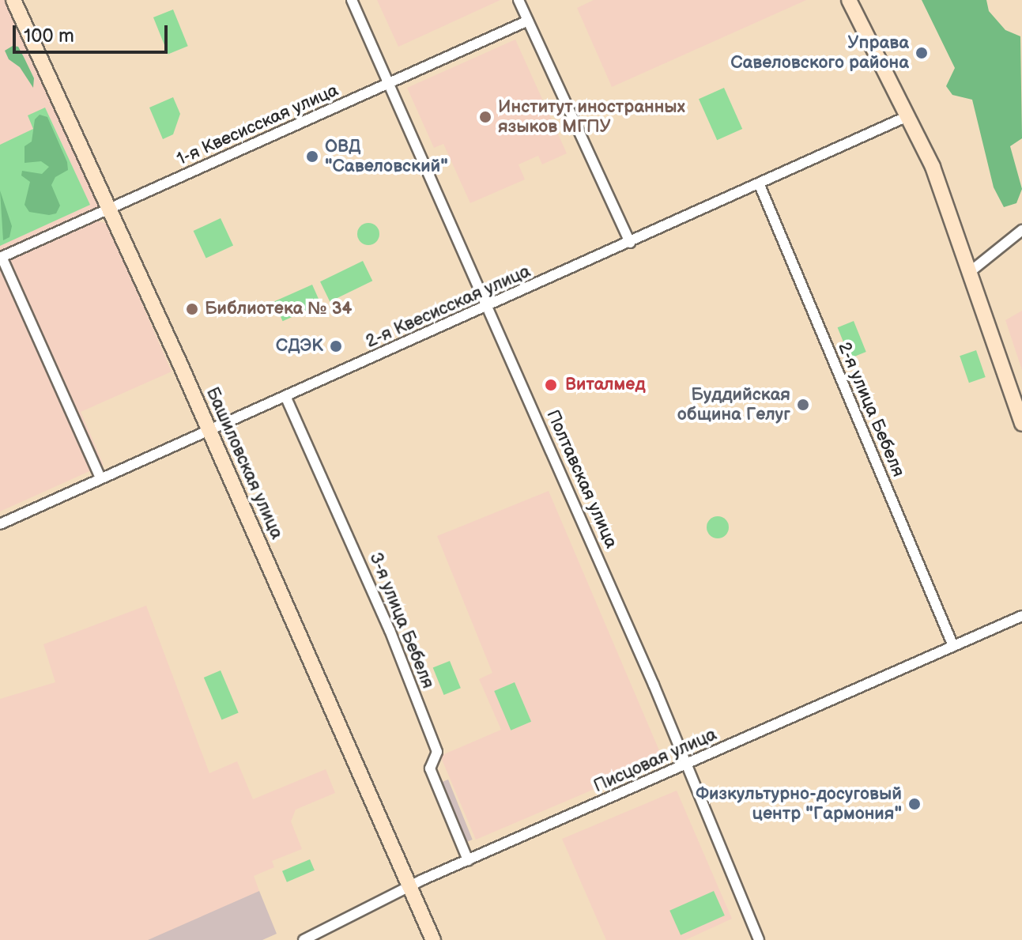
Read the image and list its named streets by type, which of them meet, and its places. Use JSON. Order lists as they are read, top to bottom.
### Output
{
  "streets": {
    "main road": ["Башиловская улица"],
    "street": [
      "1-я Квесисская улица",
      "2-я Квесисская улица",
      "2-я улица Бебеля",
      "Полтавская улица",
      "3-я улица Бебеля",
      "Писцовая улица"
    ]
  },
  "crossings": [
    ["1-я Квесисская улица", "Башиловская улица"],
    ["1-я Квесисская улица", "Полтавская улица"],
    ["2-я Квесисская улица", "2-я улица Бебеля"],
    ["2-я Квесисская улица", "Башиловская улица"],
    ["2-я Квесисская улица", "Полтавская улица"],
    ["2-я Квесисская улица", "3-я улица Бебеля"],
    ["2-я улица Бебеля", "Писцовая улица"],
    ["Башиловская улица", "Писцовая улица"],
    ["Полтавская улица", "Писцовая улица"],
    ["3-я улица Бебеля", "Писцовая улица"]
  ],
  "places": [
    "Управа Савеловского района",
    "Институт иностранных языков МГПУ",
    "ОВД \"Савеловский\"",
    "Библиотека № 34",
    "СДЭК",
    "Виталмед",
    "Буддийская община Гелуг",
    "Физкультурно-досуговый центр \"Гармония\""
  ],
  "scale_bar": "100 m"
}
